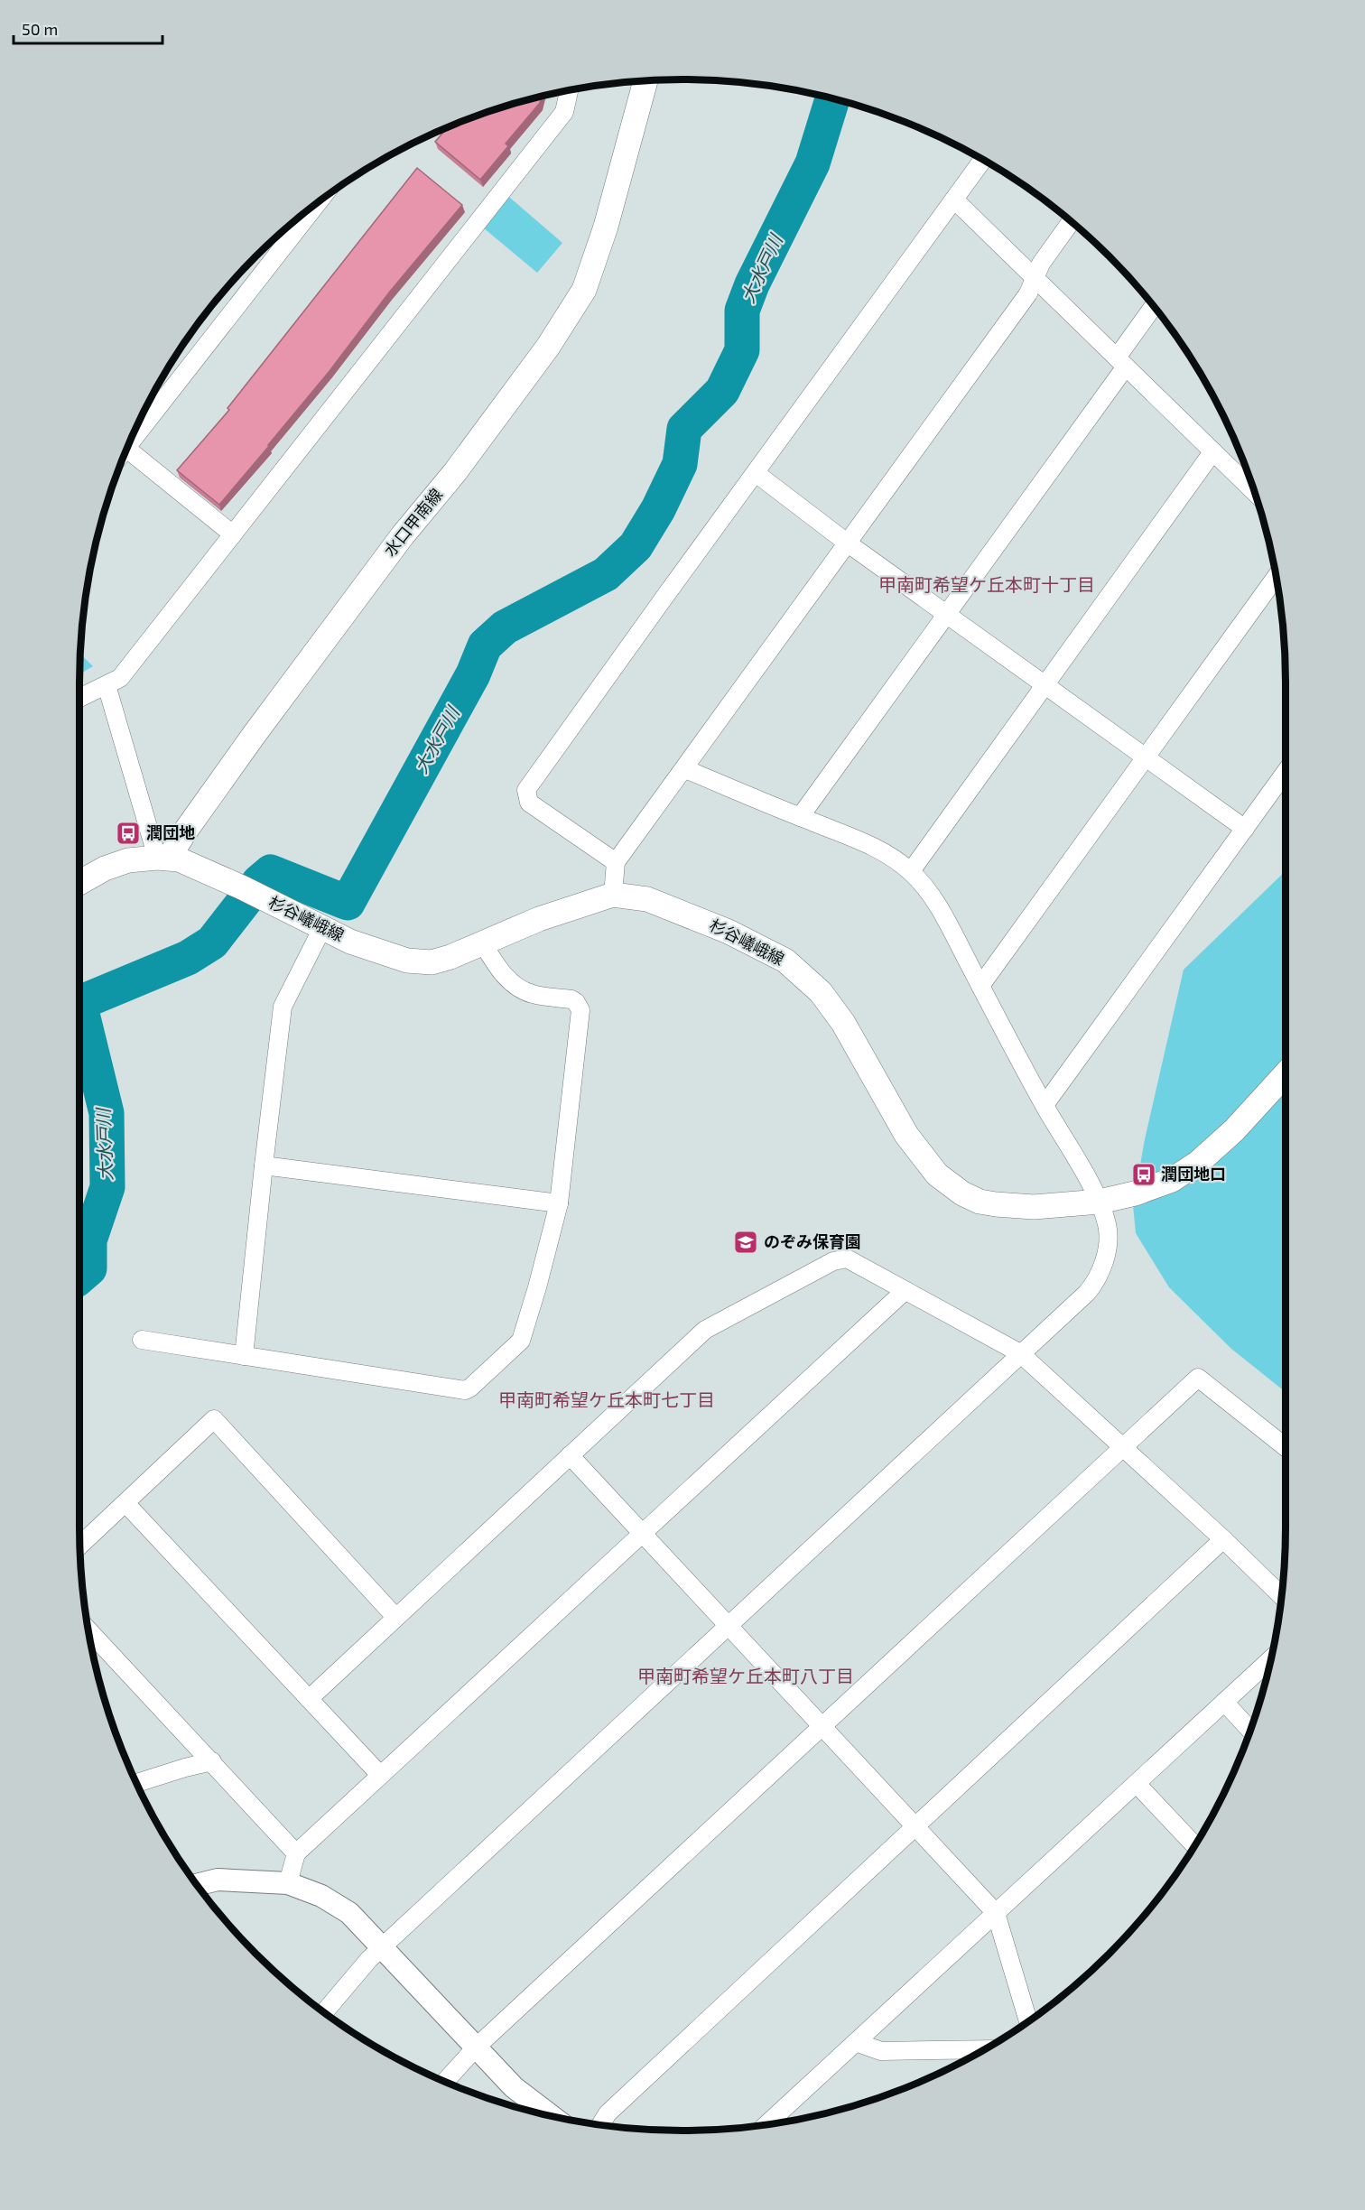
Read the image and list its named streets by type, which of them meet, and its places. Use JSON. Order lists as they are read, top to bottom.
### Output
{
  "streets": {
    "main road": ["水口甲南線", "杉谷嶬峨線"]
  },
  "crossings": [
    ["水口甲南線", "杉谷嶬峨線"]
  ],
  "districts": ["甲南町希望ケ丘本町十丁目", "甲南町希望ケ丘本町七丁目", "甲南町希望ケ丘本町八丁目"],
  "water": ["大水戸川"],
  "places": {
    "bus stop": ["潤団地", "潤団地口"],
    "school or university": ["のぞみ保育園"]
  },
  "scale_bar": "50 m"
}
